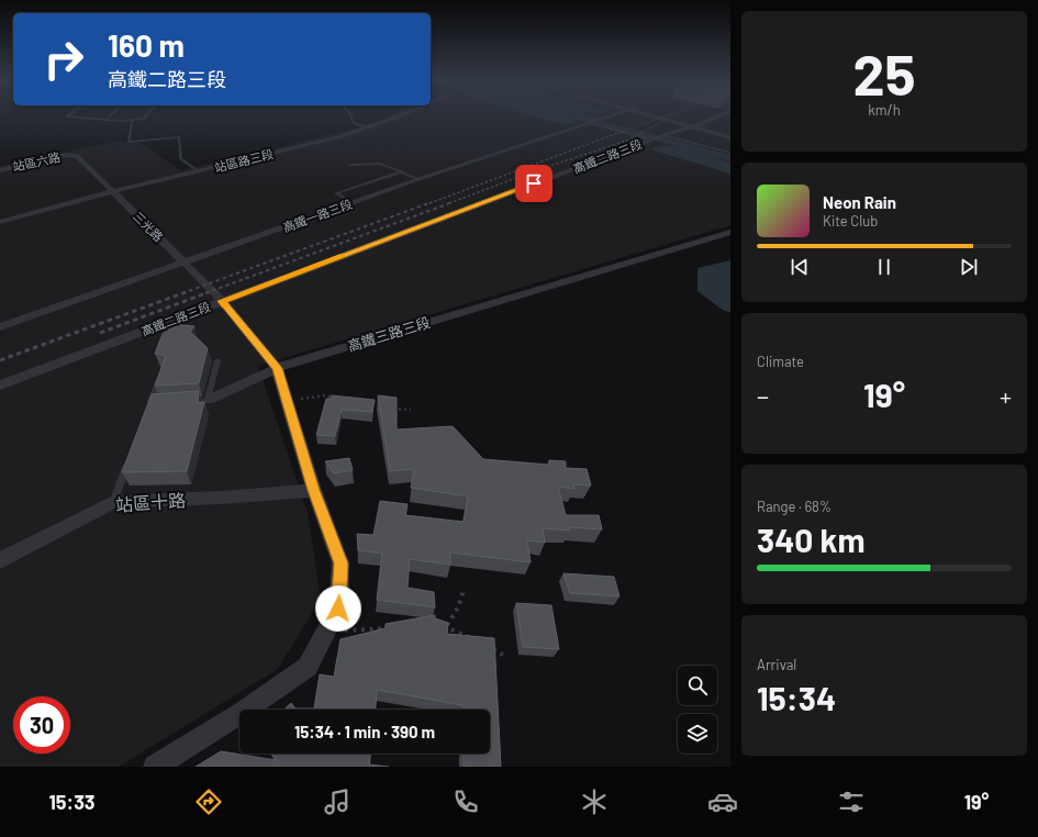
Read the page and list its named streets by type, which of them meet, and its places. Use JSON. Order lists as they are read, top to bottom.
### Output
{
  "streets": {
    "street": [
      "高鐵二路三段",
      "站區路三段",
      "站區六路",
      "高鐵一路三段",
      "三光路",
      "高鐵三路三段",
      "站區十路"
    ]
  },
  "crossings": [
    ["高鐵二路三段", "三光路"],
    ["站區路三段", "三光路"],
    ["站區六路", "三光路"],
    ["高鐵一路三段", "三光路"],
    ["三光路", "高鐵三路三段"]
  ],
  "page": {
    "tile": [
      ["25", "km/h"],
      "Climate",
      ["Range · 68%", "340 km"],
      ["Arrival", "15:34"]
    ],
    "turn": ["160 m", "高鐵二路三段"],
    "song": ["Neon Rain", "Kite Club"],
    "heat": ["−", "19°", "+"],
    "limit": "30",
    "trip": "15:34 · 1 min · 390 m",
    "tabs": ["15:33", "19°"]
  }
}
